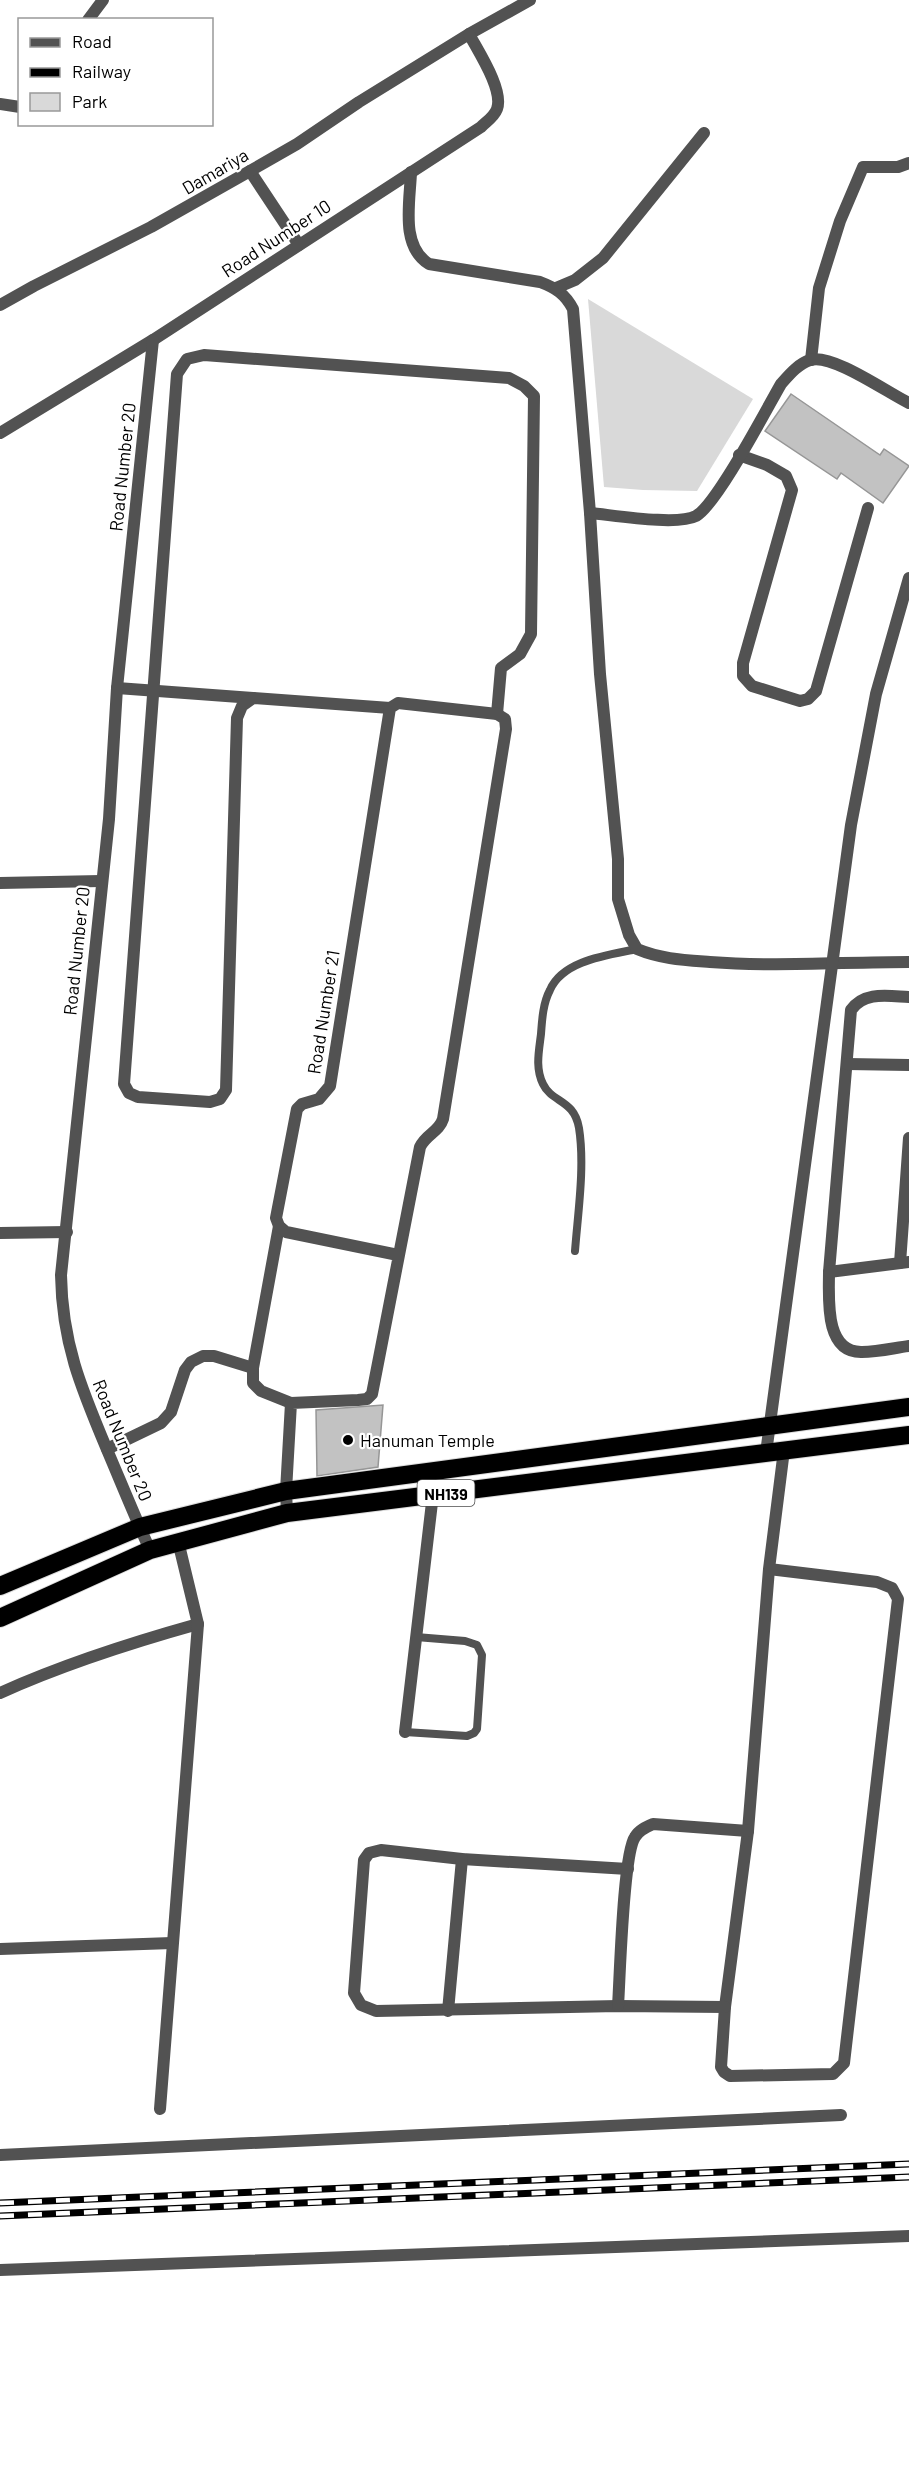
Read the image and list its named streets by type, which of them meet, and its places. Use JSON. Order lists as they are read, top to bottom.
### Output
{
  "streets": {
    "highway": ["NH139"],
    "street": [
      "Damariya",
      "Road Number 10",
      "Road Number 20",
      "Road Number 21"
    ]
  },
  "crossings": [
    ["Damariya", "Road Number 10"],
    ["Road Number 10", "Road Number 20"],
    ["Road Number 20", "NH139"]
  ],
  "places": ["Hanuman Temple"],
  "legend": ["Road", "Railway", "Park"]
}
